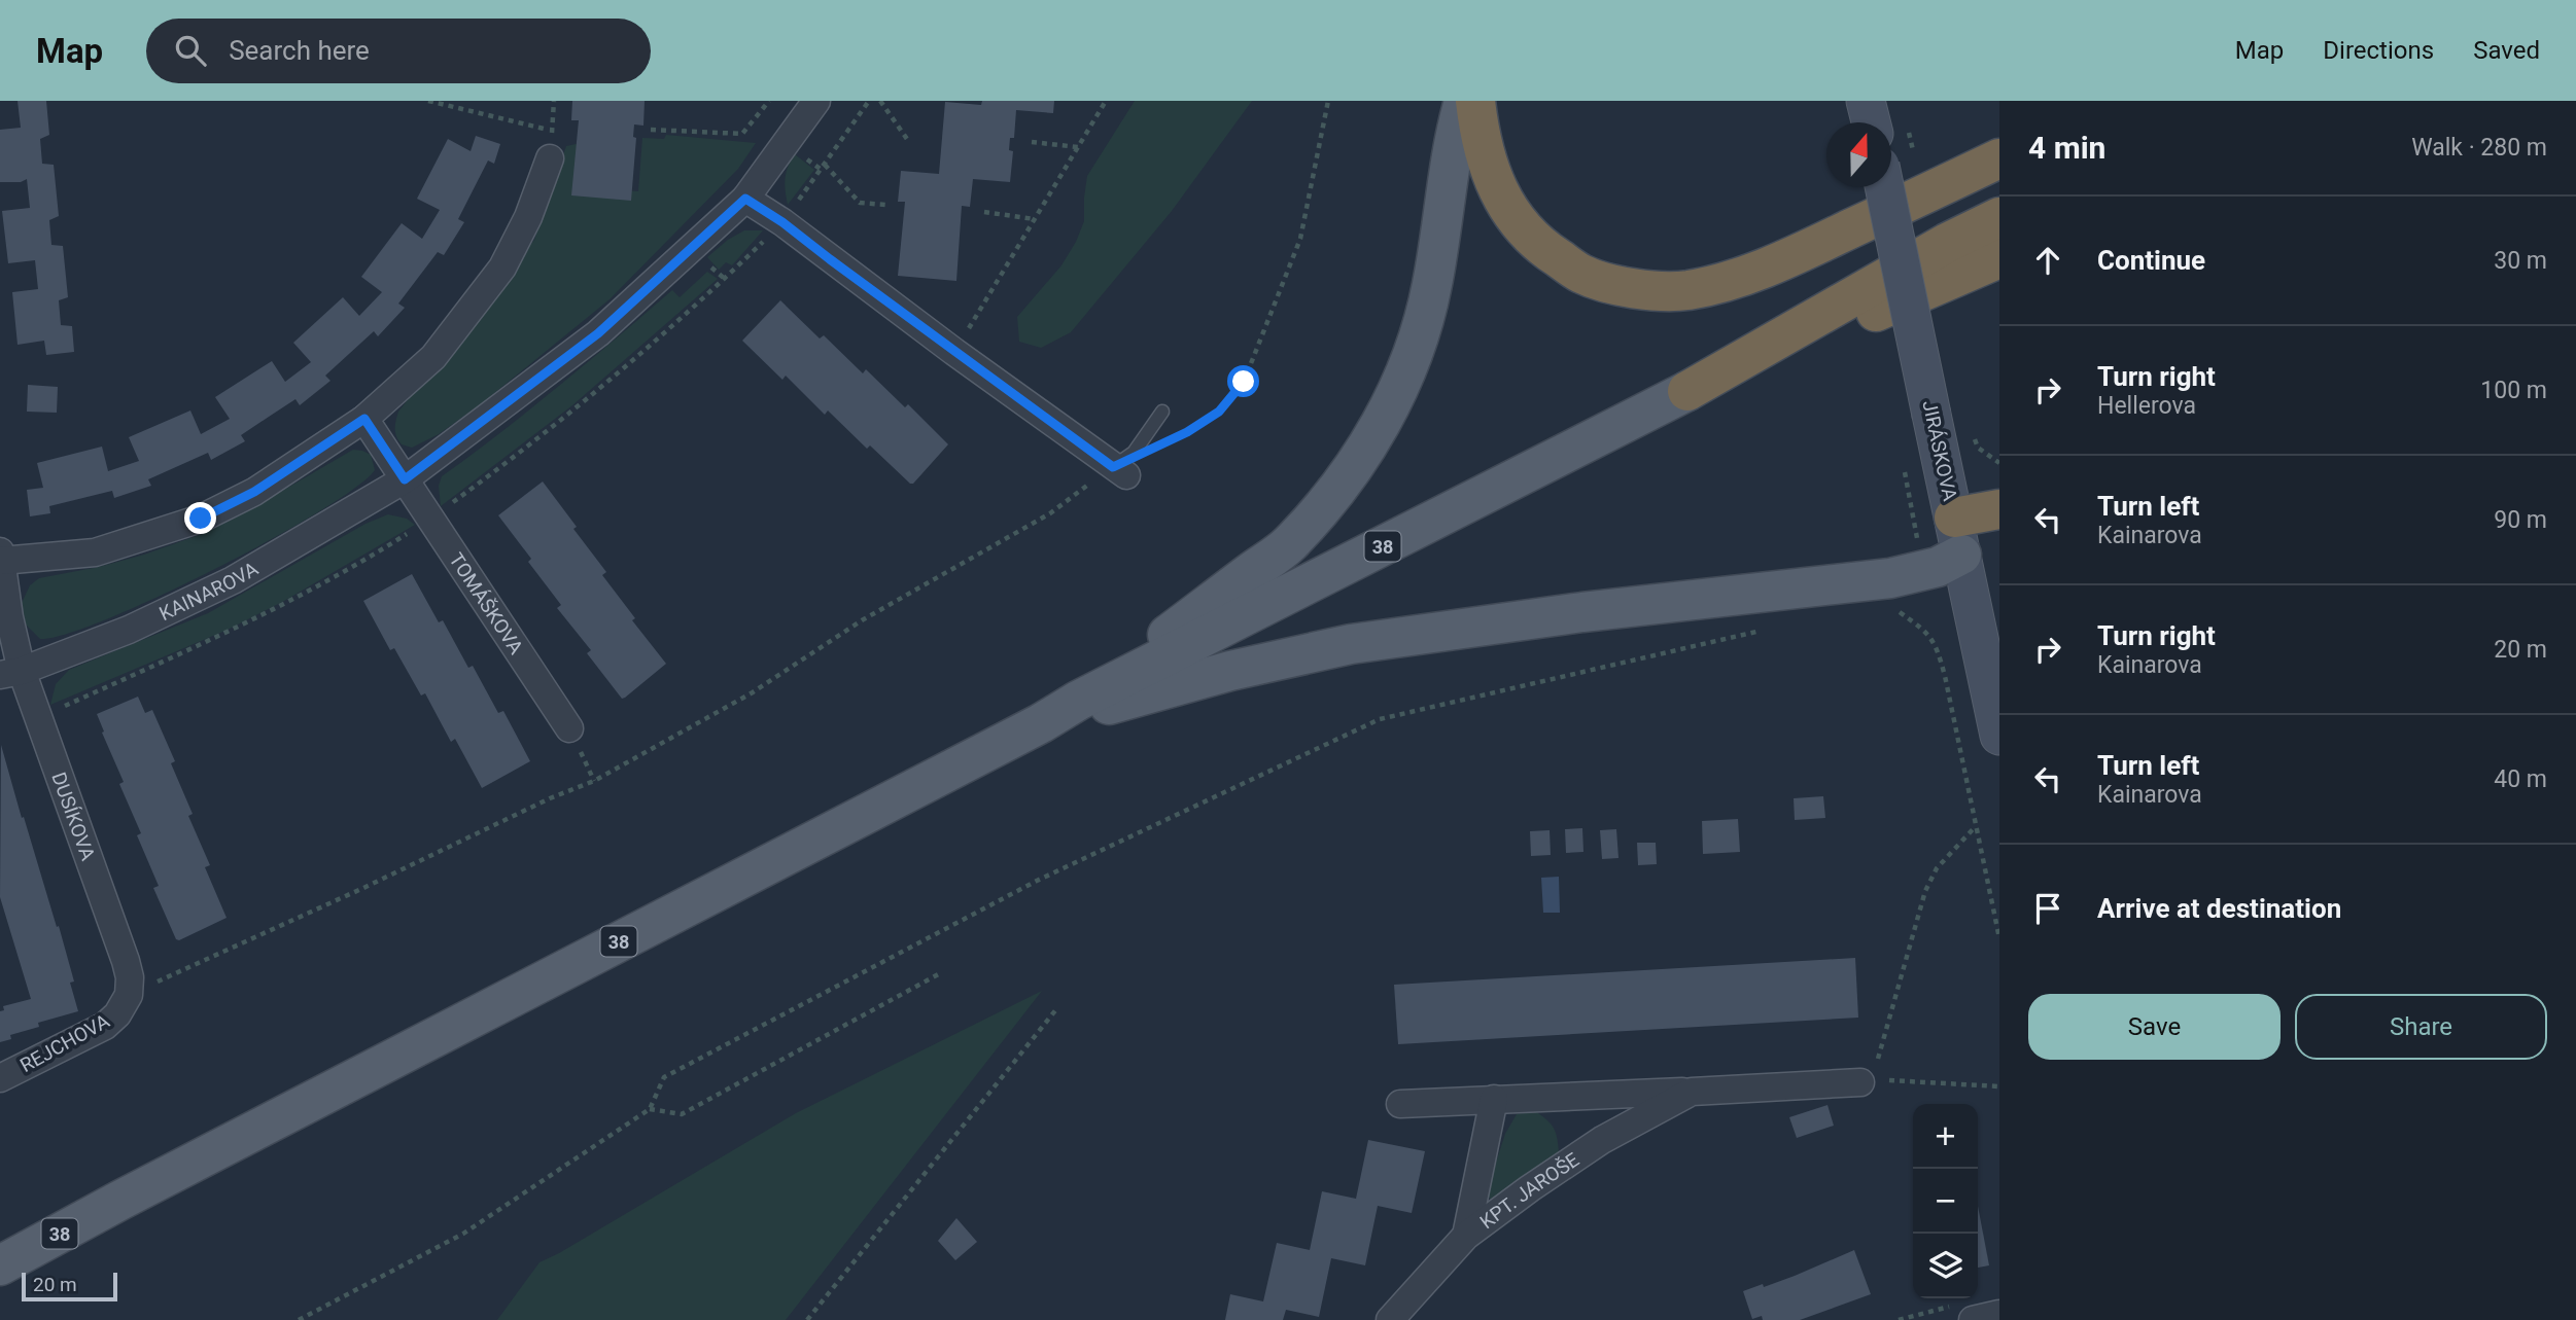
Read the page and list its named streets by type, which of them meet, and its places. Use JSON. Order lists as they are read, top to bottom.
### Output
{
  "streets": {
    "highway": ["38"],
    "main road": ["JIRÁSKOVA"],
    "street": [
      "KAINAROVA",
      "TOMÁŠKOVA",
      "DUSÍKOVA",
      "REJCHOVA",
      "KPT. JAROŠE"
    ]
  },
  "crossings": [
    ["KAINAROVA", "TOMÁŠKOVA"],
    ["KAINAROVA", "DUSÍKOVA"],
    ["DUSÍKOVA", "REJCHOVA"]
  ],
  "scale_bar": "20 m",
  "north": "top",
  "page": {
    "header": "Map",
    "search": "Search here",
    "nav": ["Map", "Directions", "Saved"],
    "heading": ["4 min", "Walk · 280 m"],
    "list": [
      ["Continue", "30 m"],
      ["Turn right", "Hellerova", "100 m"],
      ["Turn left", "Kainarova", "90 m"],
      ["Turn right", "Kainarova", "20 m"],
      ["Turn left", "Kainarova", "40 m"],
      "Arrive at destination"
    ],
    "buttons": ["Save", "Share"],
    "map_buttons": ["+", "−"],
    "scale": "20 m"
  }
}
